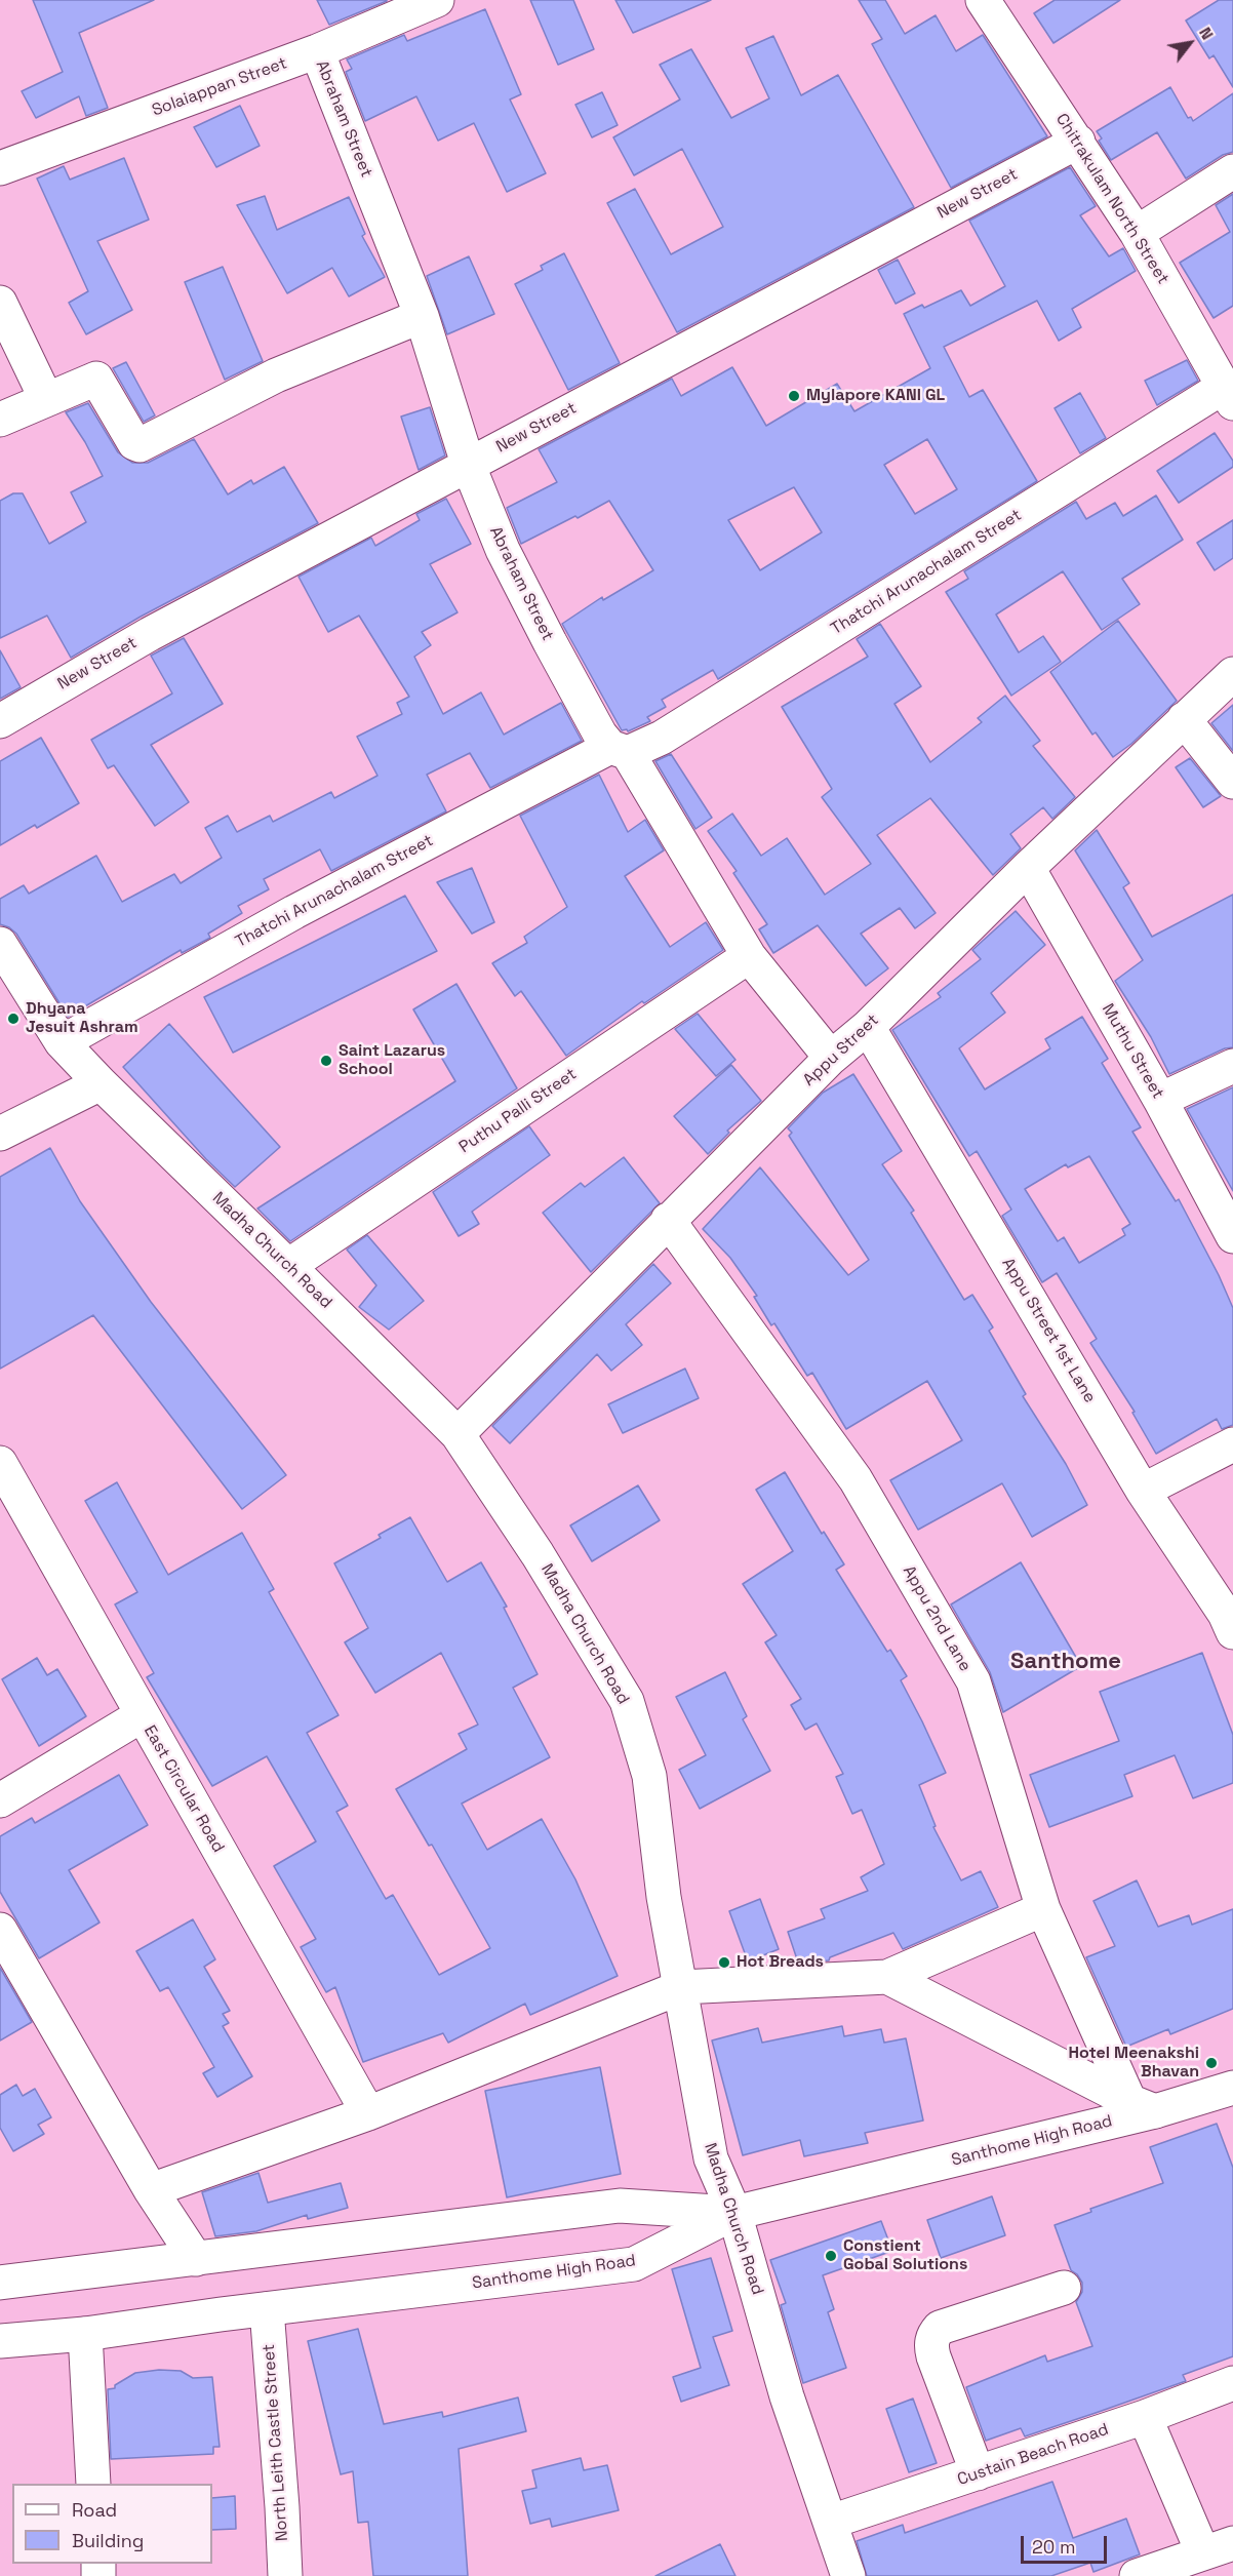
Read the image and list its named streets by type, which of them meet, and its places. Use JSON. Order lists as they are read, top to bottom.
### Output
{
  "streets": {
    "street": [
      "Solaiappan Street",
      "Abraham Street",
      "New Street",
      "Chitrakulam North Street",
      "Thatchi Arunachalam Street",
      "Appu Street",
      "Muthu Street",
      "Puthu Palli Street",
      "Madha Church Road",
      "Appu Street 1st Lane",
      "Appu 2nd Lane",
      "East Circular Road",
      "Santhome High Road",
      "North Leith Castle Street",
      "Custain Beach Road"
    ]
  },
  "crossings": [
    ["Solaiappan Street", "Abraham Street"],
    ["Abraham Street", "New Street"],
    ["Abraham Street", "Thatchi Arunachalam Street"],
    ["Abraham Street", "Appu Street"],
    ["Abraham Street", "Puthu Palli Street"],
    ["New Street", "Chitrakulam North Street"],
    ["Chitrakulam North Street", "Thatchi Arunachalam Street"],
    ["Thatchi Arunachalam Street", "Madha Church Road"],
    ["Appu Street", "Muthu Street"],
    ["Appu Street", "Madha Church Road"],
    ["Appu Street", "Appu Street 1st Lane"],
    ["Appu Street", "Appu 2nd Lane"],
    ["Puthu Palli Street", "Madha Church Road"],
    ["Madha Church Road", "Santhome High Road"],
    ["Madha Church Road", "Custain Beach Road"],
    ["Appu 2nd Lane", "Santhome High Road"],
    ["Santhome High Road", "North Leith Castle Street"]
  ],
  "districts": ["Santhome"],
  "places": [
    "Mylapore KANI GL",
    "Dhyana Jesuit Ashram",
    "Saint Lazarus School",
    "Hot Breads",
    "Hotel Meenakshi Bhavan",
    "Constient Gobal Solutions"
  ],
  "legend": ["Road", "Building"],
  "scale_bar": "20 m",
  "north": "top right"
}
